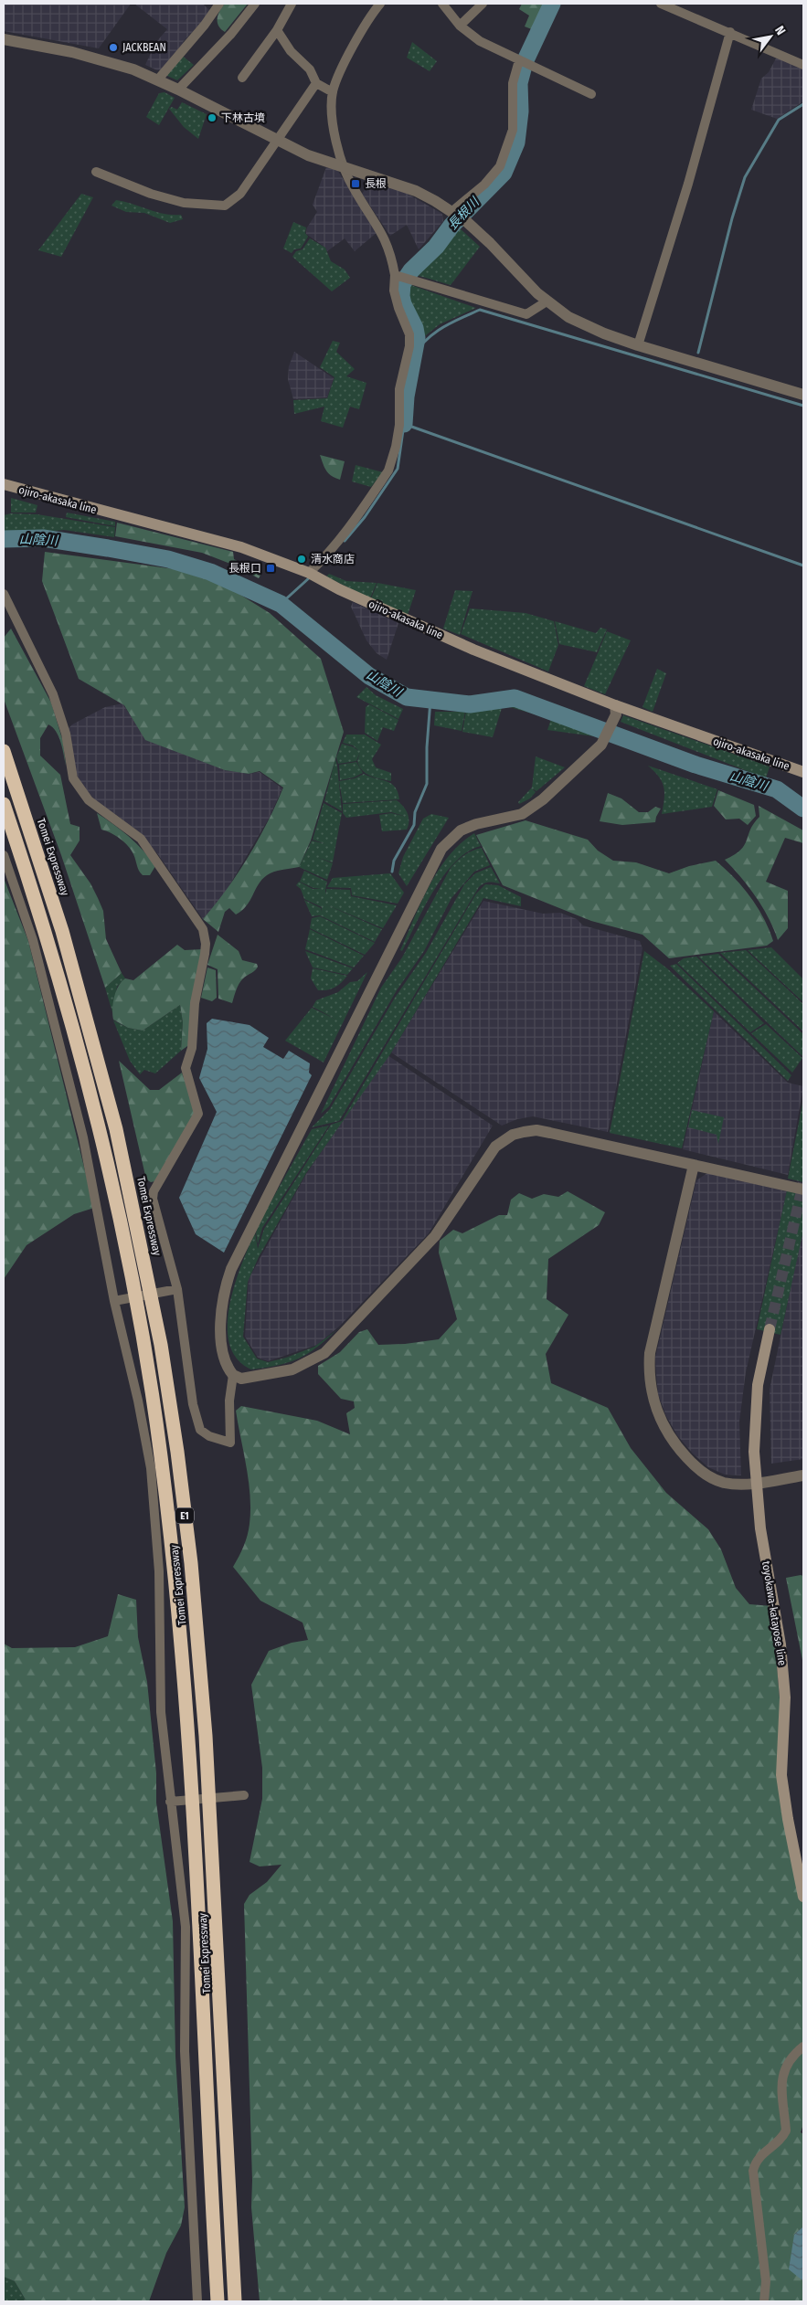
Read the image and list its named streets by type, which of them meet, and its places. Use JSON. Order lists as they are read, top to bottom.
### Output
{
  "streets": {
    "highway": ["Tomei Expressway", "E1"],
    "main road": ["ojiro-akasaka line", "toyokawa-katayose line"]
  },
  "water": ["長根川", "山陰川"],
  "places": {
    "other": ["JACKBEAN", "下林古墳", "清水商店"],
    "transit": ["長根", "長根口"]
  },
  "north": "top right"
}
